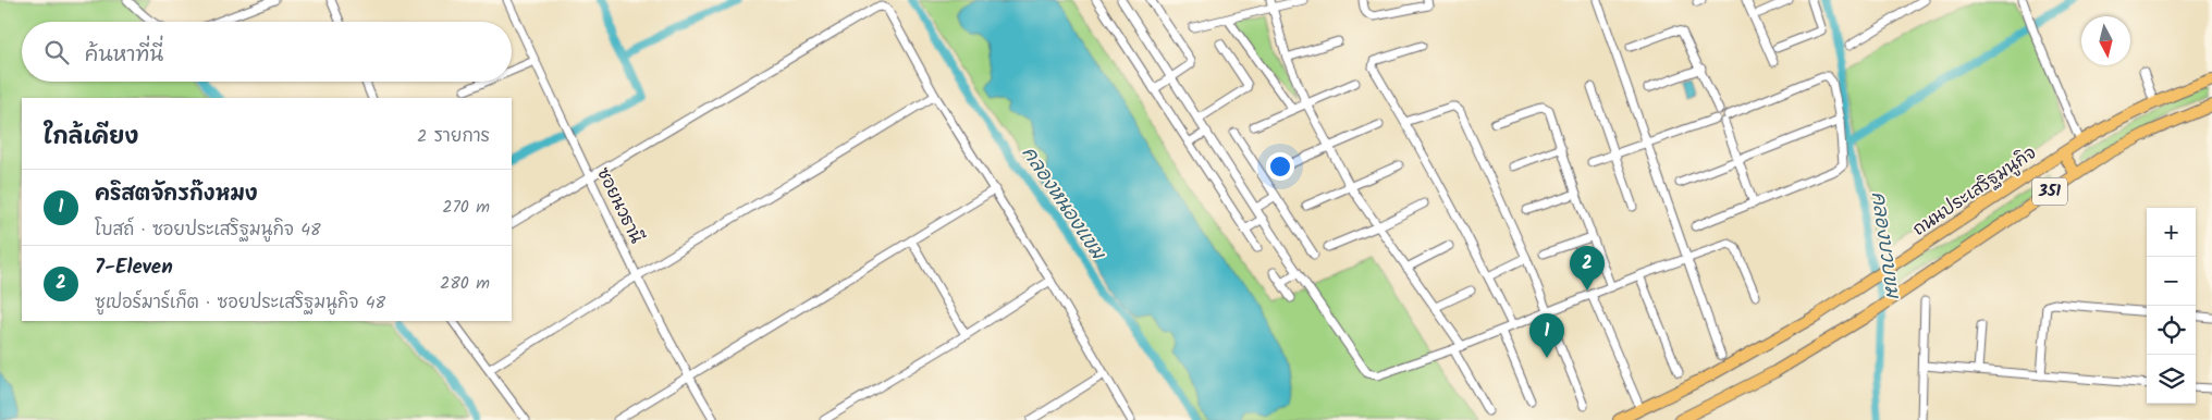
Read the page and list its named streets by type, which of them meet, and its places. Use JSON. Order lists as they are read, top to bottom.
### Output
{
  "streets": {
    "main road": ["ถนนประเสริฐมนูกิจ", "351"],
    "street": ["ซอยนวธานี"]
  },
  "water": ["คลองหนองแขม", "คลองบวบขม"],
  "north": "bottom",
  "page": {
    "search": "ค้นหาที่นี่",
    "heading": ["ใกล้เคียง", "2 รายการ"],
    "list": [
      {
        "mark": "1",
        "name": "คริสตจักรก๊งหมง",
        "note": "โบสถ์ · ซอยประเสริฐมนูกิจ 48",
        "value": "270 m"
      },
      {
        "mark": "2",
        "name": "7-Eleven",
        "note": "ซูเปอร์มาร์เก็ต · ซอยประเสริฐมนูกิจ 48",
        "value": "280 m"
      }
    ],
    "map_buttons": ["+", "−"],
    "pins": ["2", "1"]
  }
}
